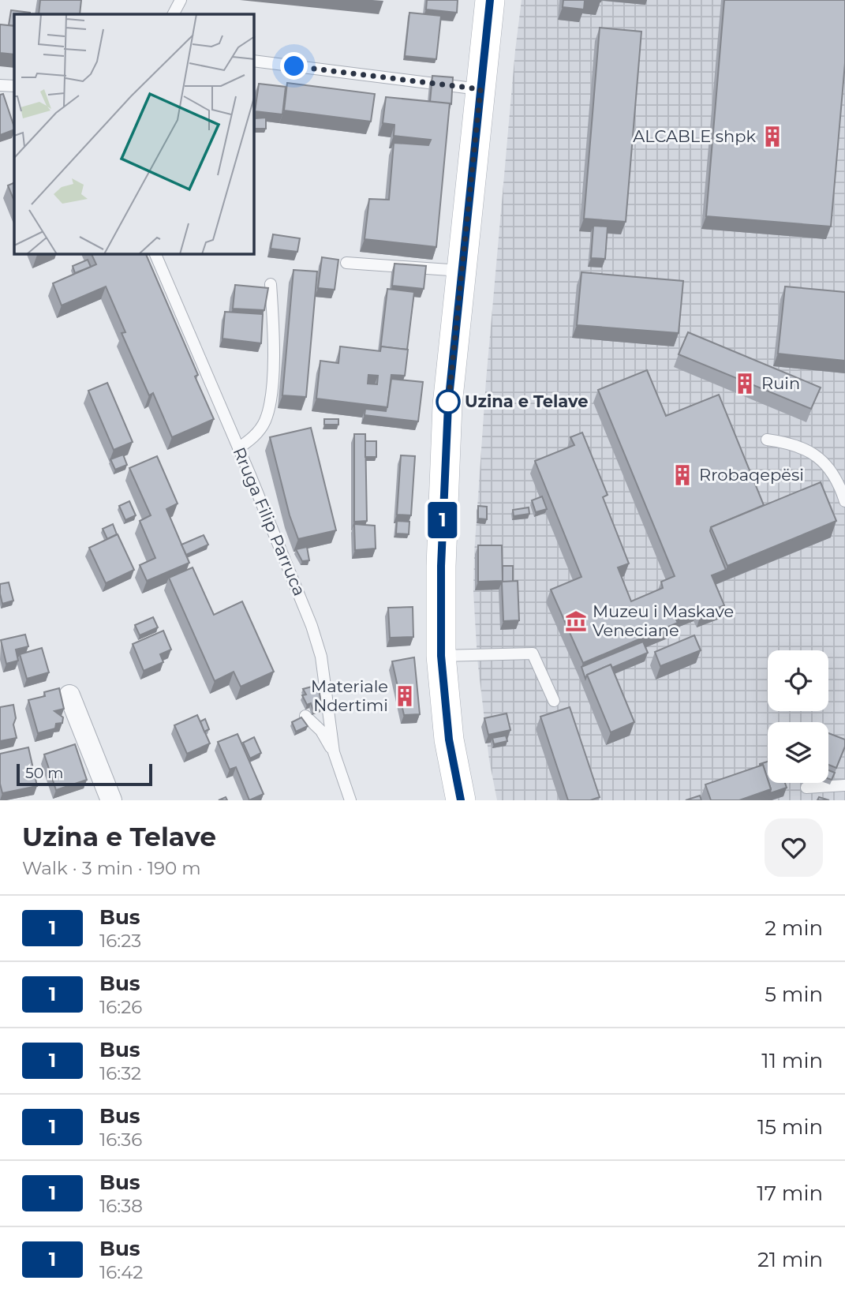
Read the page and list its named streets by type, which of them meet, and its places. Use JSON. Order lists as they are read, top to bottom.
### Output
{
  "streets": {
    "lane": ["Rruga Filip Parruca"]
  },
  "places": {
    "building": [
      "ALCABLE shpk",
      "Ruin",
      "Rrobaqepësi",
      "Materiale Ndertimi"
    ],
    "other": ["Uzina e Telave"],
    "museum": ["Muzeu i Maskave Veneciane"]
  },
  "lines": ["bus line 1"],
  "scale_bar": "50 m",
  "page": {
    "on_map": "1",
    "scale": "50 m",
    "heading": ["Uzina e Telave", "Walk · 3 min · 190 m"],
    "list": [
      {
        "mark": "1",
        "name": "Bus",
        "note": "16:23",
        "value": "2 min"
      },
      {
        "mark": "1",
        "name": "Bus",
        "note": "16:26",
        "value": "5 min"
      },
      {
        "mark": "1",
        "name": "Bus",
        "note": "16:32",
        "value": "11 min"
      },
      {
        "mark": "1",
        "name": "Bus",
        "note": "16:36",
        "value": "15 min"
      },
      {
        "mark": "1",
        "name": "Bus",
        "note": "16:38",
        "value": "17 min"
      },
      {
        "mark": "1",
        "name": "Bus",
        "note": "16:42",
        "value": "21 min"
      }
    ]
  }
}
